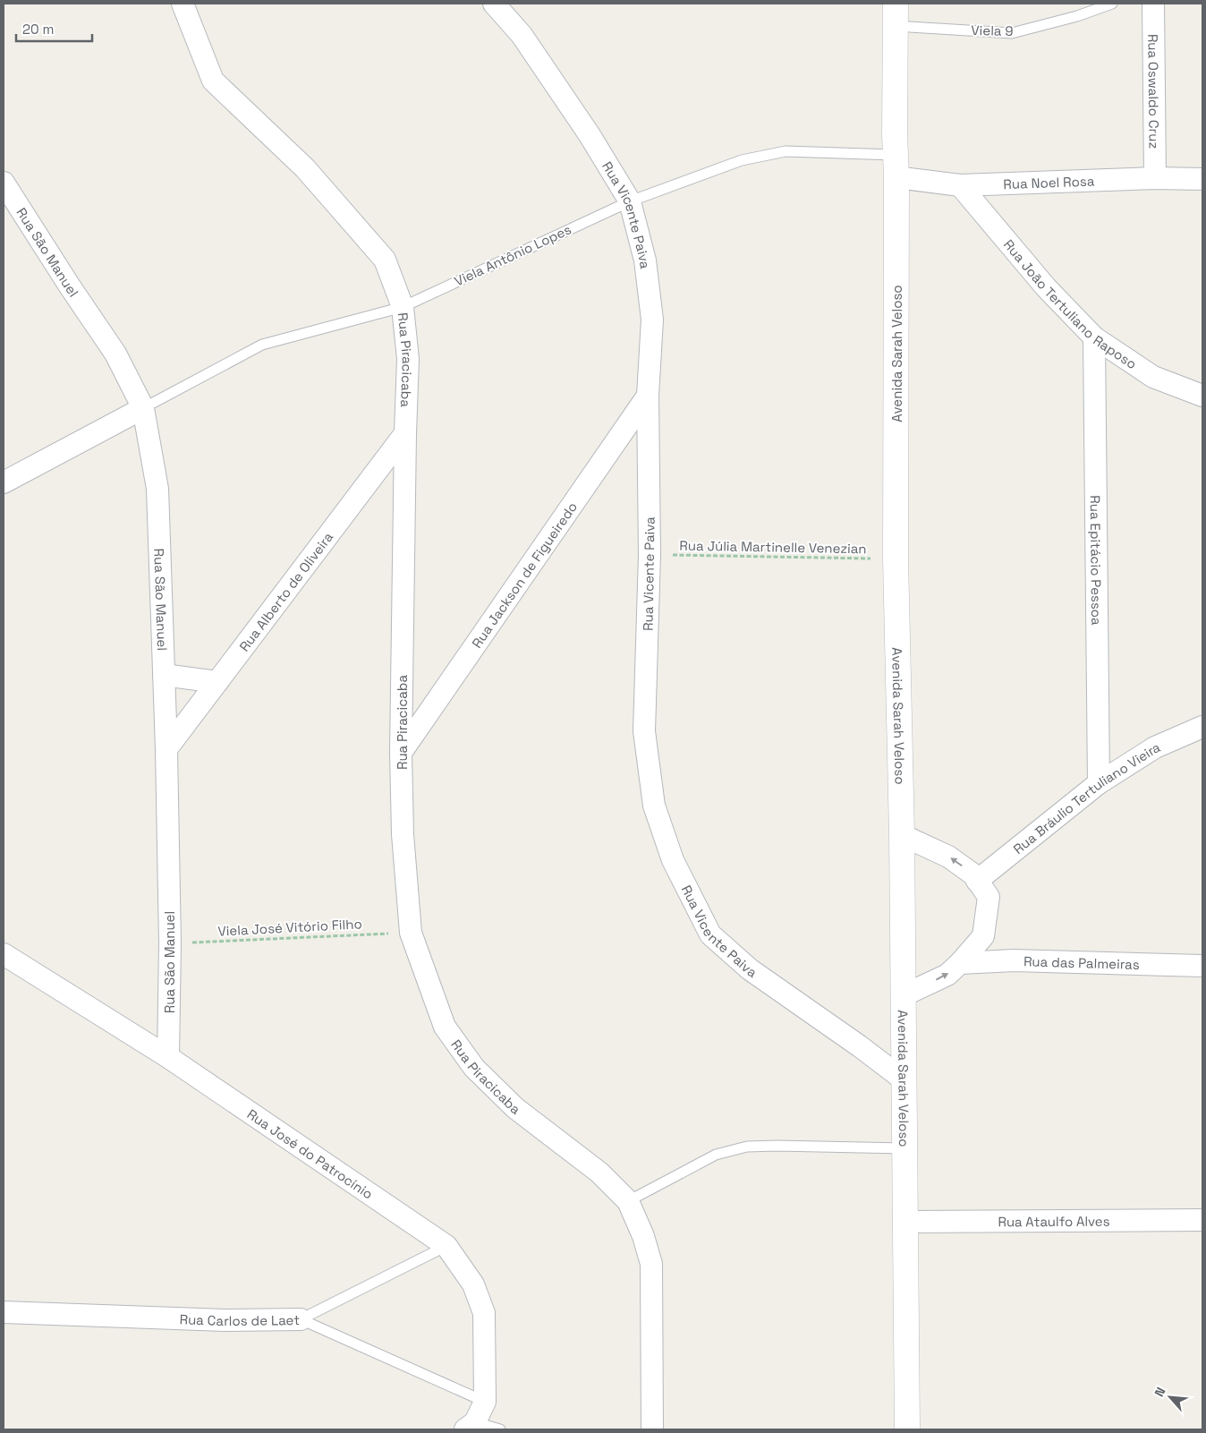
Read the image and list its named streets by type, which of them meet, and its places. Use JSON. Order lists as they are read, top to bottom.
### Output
{
  "streets": {
    "main road": ["Avenida Sarah Veloso"],
    "street": [
      "Rua Oswaldo Cruz",
      "Rua Noel Rosa",
      "Rua Vicente Paiva",
      "Rua São Manuel",
      "Rua João Tertuliano Raposo",
      "Rua Piracicaba",
      "Rua Epitácio Pessoa",
      "Rua Jackson de Figueiredo",
      "Rua Alberto de Oliveira",
      "Rua Bráulio Tertuliano Vieira",
      "Rua das Palmeiras",
      "Rua José do Patrocínio",
      "Rua Ataulfo Alves",
      "Rua Carlos de Laet"
    ],
    "lane": ["Viela 9", "Viela Antônio Lopes"],
    "path": ["Rua Júlia Martinelle Venezian", "Viela José Vitório Filho"]
  },
  "crossings": [
    ["Viela 9", "Avenida Sarah Veloso"],
    ["Rua Oswaldo Cruz", "Rua Noel Rosa"],
    ["Rua Noel Rosa", "Viela Antônio Lopes"],
    ["Rua Noel Rosa", "Rua João Tertuliano Raposo"],
    ["Rua Noel Rosa", "Avenida Sarah Veloso"],
    ["Rua Vicente Paiva", "Viela Antônio Lopes"],
    ["Rua Vicente Paiva", "Avenida Sarah Veloso"],
    ["Rua Vicente Paiva", "Rua Júlia Martinelle Venezian"],
    ["Rua Vicente Paiva", "Rua Jackson de Figueiredo"],
    ["Rua São Manuel", "Viela Antônio Lopes"],
    ["Rua São Manuel", "Rua Alberto de Oliveira"],
    ["Rua São Manuel", "Viela José Vitório Filho"],
    ["Rua São Manuel", "Rua José do Patrocínio"],
    ["Viela Antônio Lopes", "Avenida Sarah Veloso"],
    ["Viela Antônio Lopes", "Rua Piracicaba"],
    ["Rua João Tertuliano Raposo", "Rua Epitácio Pessoa"],
    ["Avenida Sarah Veloso", "Rua Júlia Martinelle Venezian"],
    ["Avenida Sarah Veloso", "Rua Ataulfo Alves"],
    ["Rua Piracicaba", "Rua Jackson de Figueiredo"],
    ["Rua Piracicaba", "Rua Alberto de Oliveira"],
    ["Rua Piracicaba", "Viela José Vitório Filho"],
    ["Rua Epitácio Pessoa", "Rua Bráulio Tertuliano Vieira"],
    ["Rua José do Patrocínio", "Rua Carlos de Laet"]
  ],
  "scale_bar": "20 m",
  "north": "top left"
}
